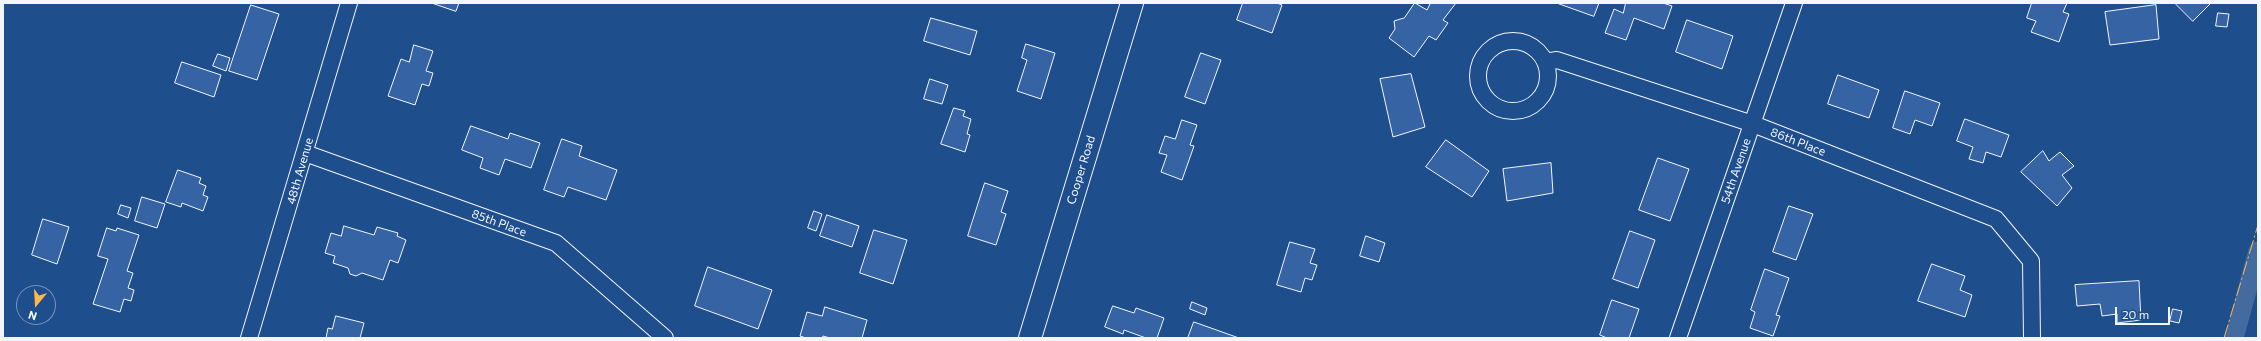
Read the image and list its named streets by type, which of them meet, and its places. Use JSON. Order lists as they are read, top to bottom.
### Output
{
  "streets": {
    "street": [
      "86th Place",
      "Cooper Road",
      "48th Avenue",
      "54th Avenue",
      "85th Place"
    ]
  },
  "crossings": [
    ["86th Place", "54th Avenue"],
    ["48th Avenue", "85th Place"]
  ],
  "scale_bar": "20 m",
  "north": "bottom"
}
